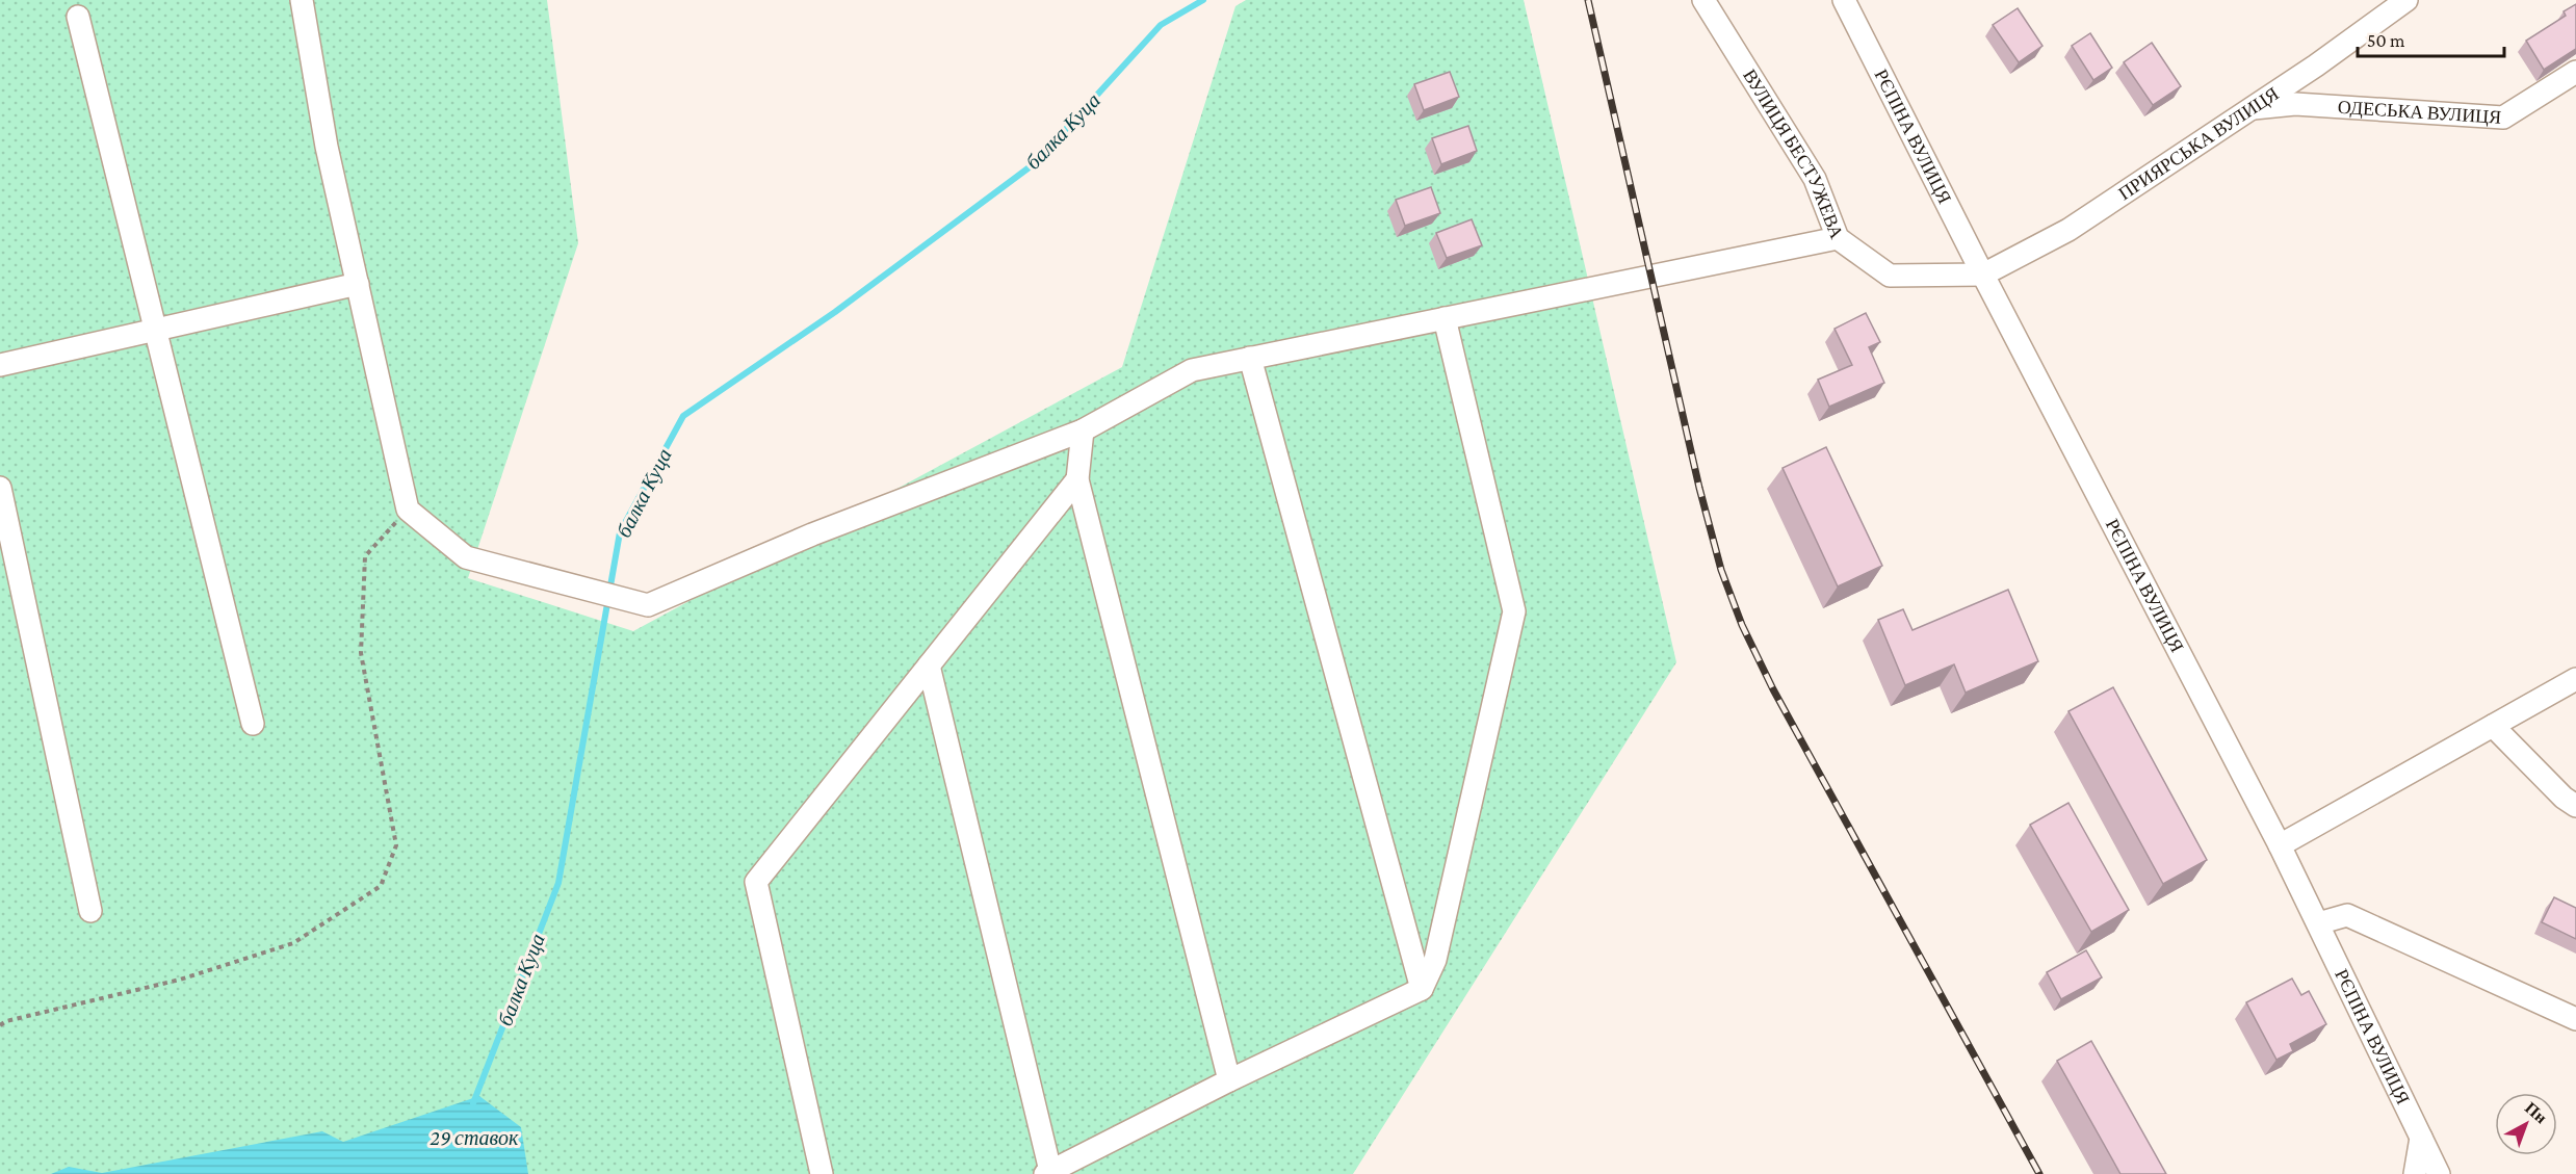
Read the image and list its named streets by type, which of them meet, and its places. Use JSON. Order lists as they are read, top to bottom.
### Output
{
  "streets": {
    "street": [
      "ОДЕСЬКА ВУЛИЦЯ",
      "РЄПІНА ВУЛИЦЯ",
      "ПРИЯРСЬКА ВУЛИЦЯ",
      "ВУЛИЦЯ БЕСТУЖЕВА"
    ]
  },
  "crossings": [
    ["ОДЕСЬКА ВУЛИЦЯ", "ПРИЯРСЬКА ВУЛИЦЯ"],
    ["РЄПІНА ВУЛИЦЯ", "ПРИЯРСЬКА ВУЛИЦЯ"],
    ["РЄПІНА ВУЛИЦЯ", "ВУЛИЦЯ БЕСТУЖЕВА"],
    ["ПРИЯРСЬКА ВУЛИЦЯ", "ВУЛИЦЯ БЕСТУЖЕВА"]
  ],
  "water": ["балка Куца", "29 ставок"],
  "scale_bar": "50 m",
  "north": "top right"
}
